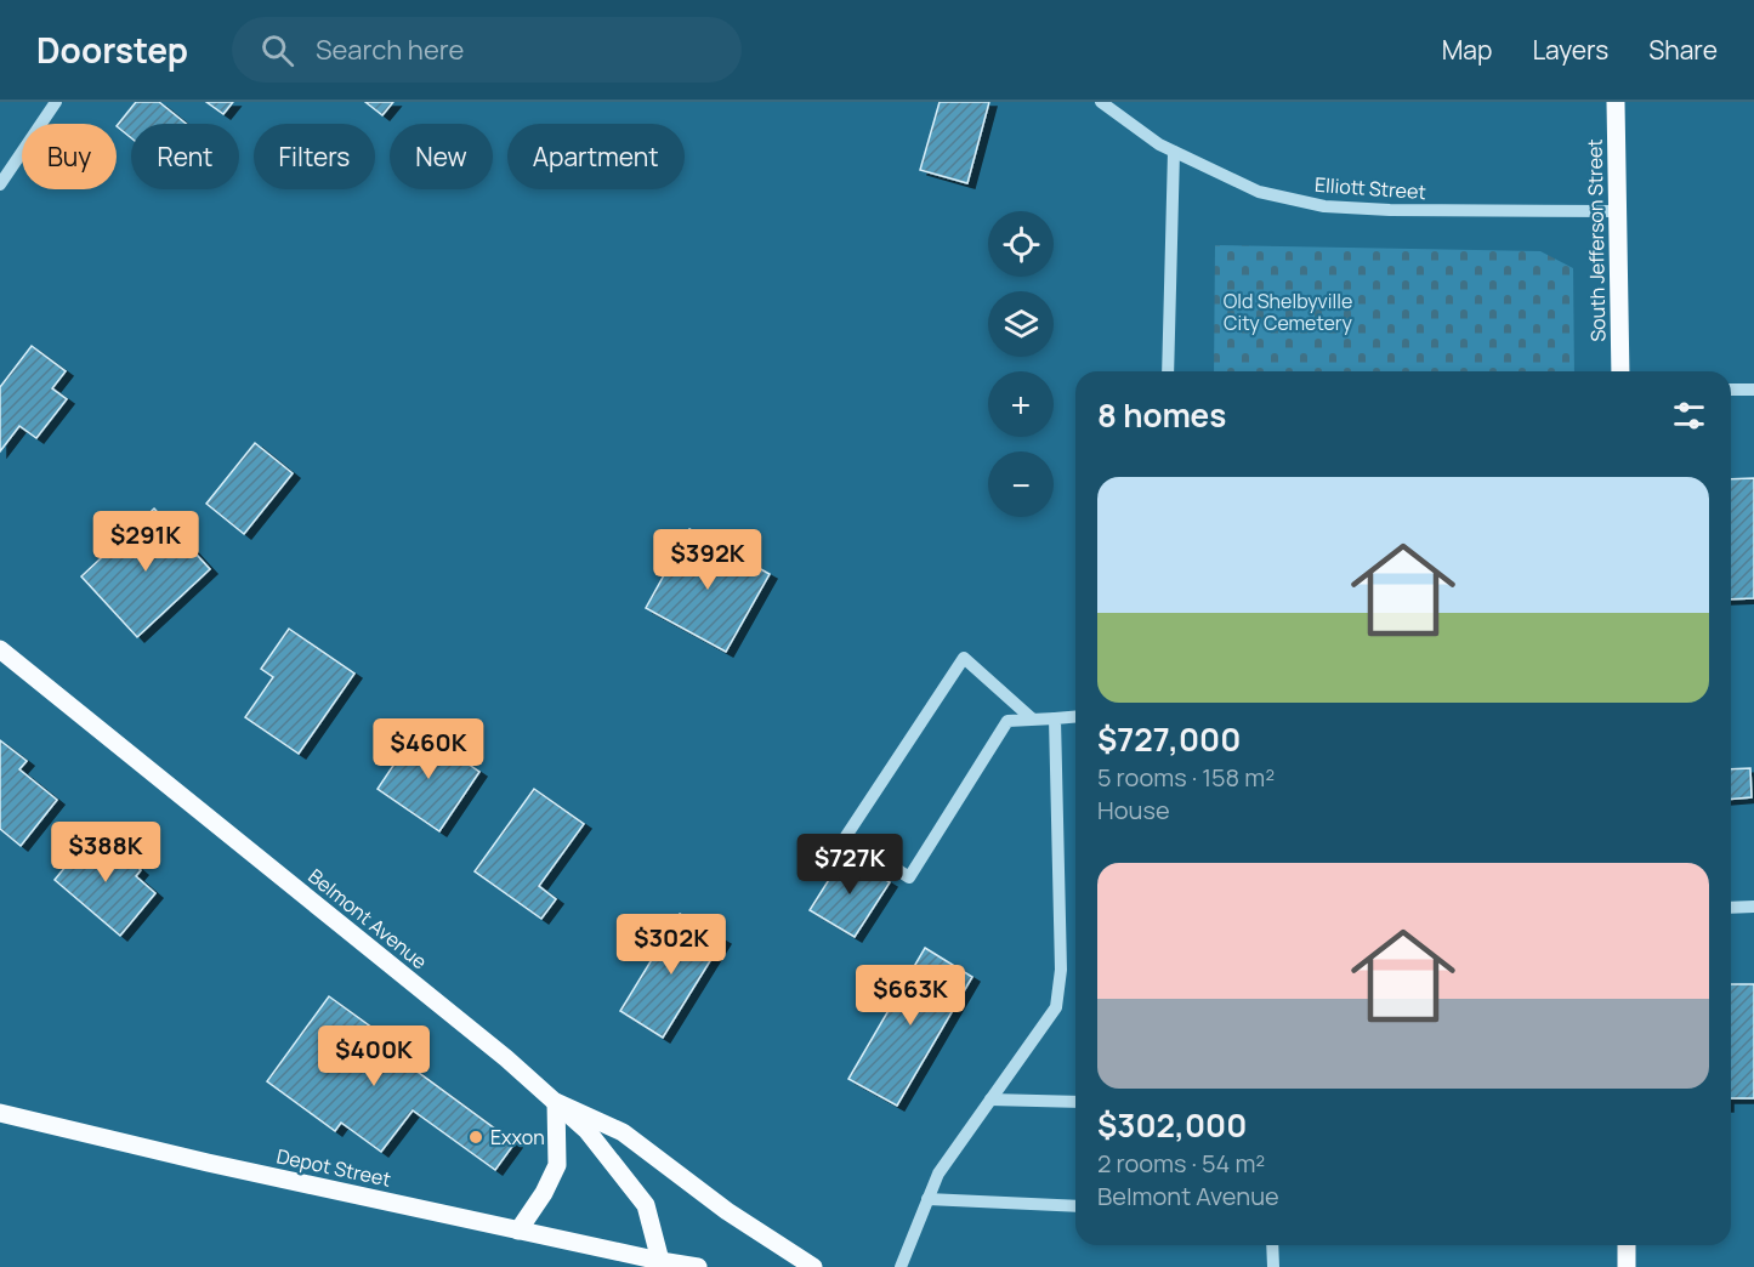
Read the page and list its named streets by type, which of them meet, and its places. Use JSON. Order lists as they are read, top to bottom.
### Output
{
  "streets": {
    "main road": ["South Jefferson Street", "Belmont Avenue", "Depot Street"],
    "street": ["Elliott Street"]
  },
  "crossings": [
    ["Elliott Street", "South Jefferson Street"],
    ["Belmont Avenue", "Depot Street"]
  ],
  "parks": ["Old Shelbyville City Cemetery"],
  "places": ["Exxon"],
  "page": {
    "header": "Doorstep",
    "search": "Search here",
    "nav": ["Map", "Layers", "Share"],
    "chip": [
      "Buy",
      "Rent",
      "Filters",
      "New",
      "Apartment"
    ],
    "map_buttons": ["+", "−"],
    "heading": "8 homes",
    "list": [
      {
        "name": "$727,000",
        "note": "5 rooms · 158 m² · House"
      },
      {
        "name": "$302,000",
        "note": "2 rooms · 54 m² · Belmont Avenue"
      }
    ],
    "price": [
      "$291K",
      "$392K",
      "$460K",
      "$388K",
      "$727K",
      "$302K",
      "$663K",
      "$400K"
    ]
  }
}
